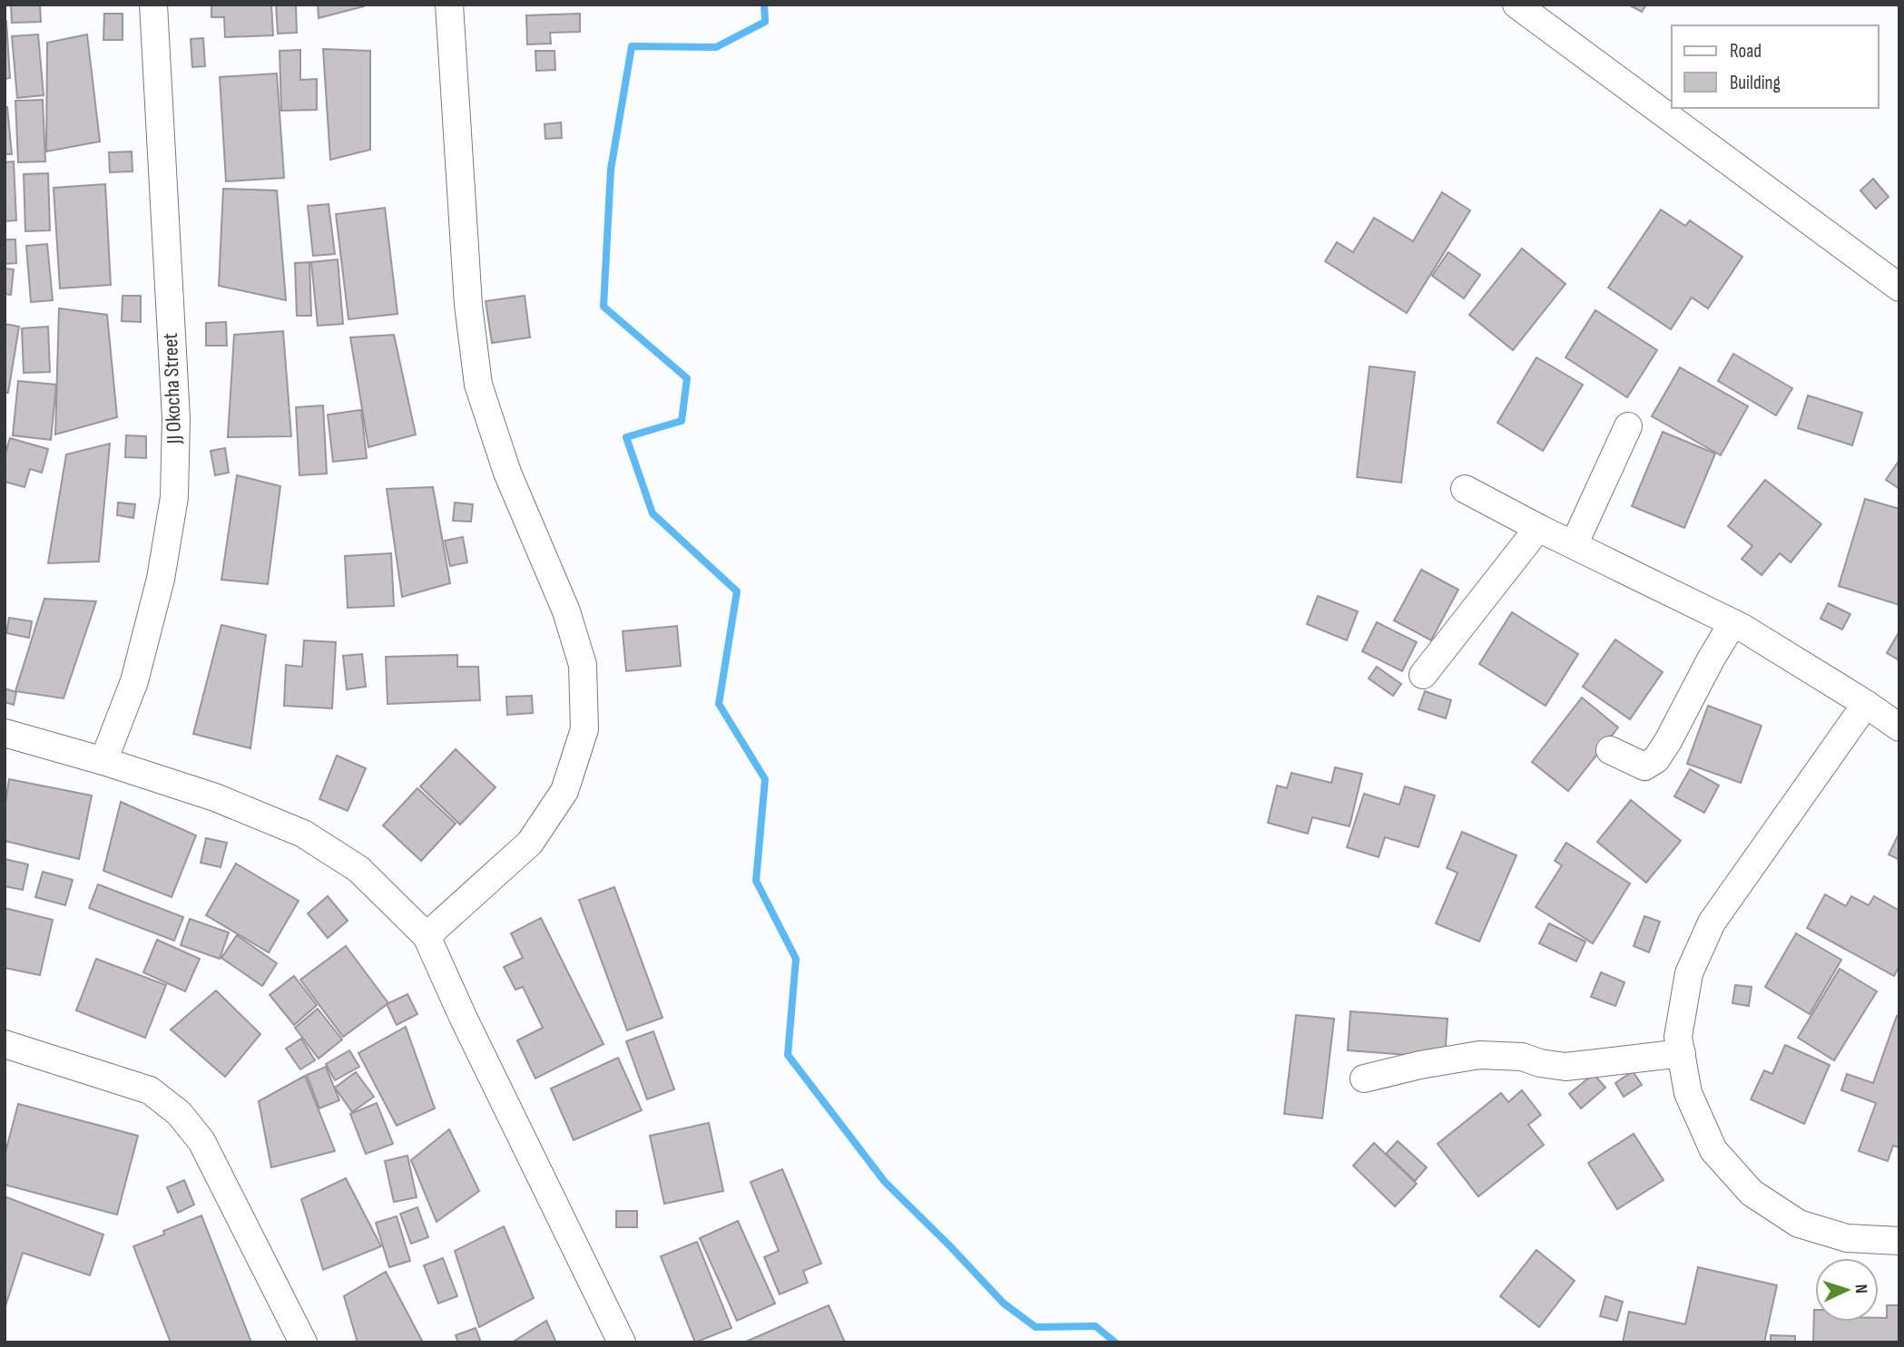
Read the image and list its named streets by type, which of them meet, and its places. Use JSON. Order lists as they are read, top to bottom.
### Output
{
  "streets": {
    "street": ["JJ Okocha Street"]
  },
  "legend": ["Road", "Building"],
  "north": "right"
}
